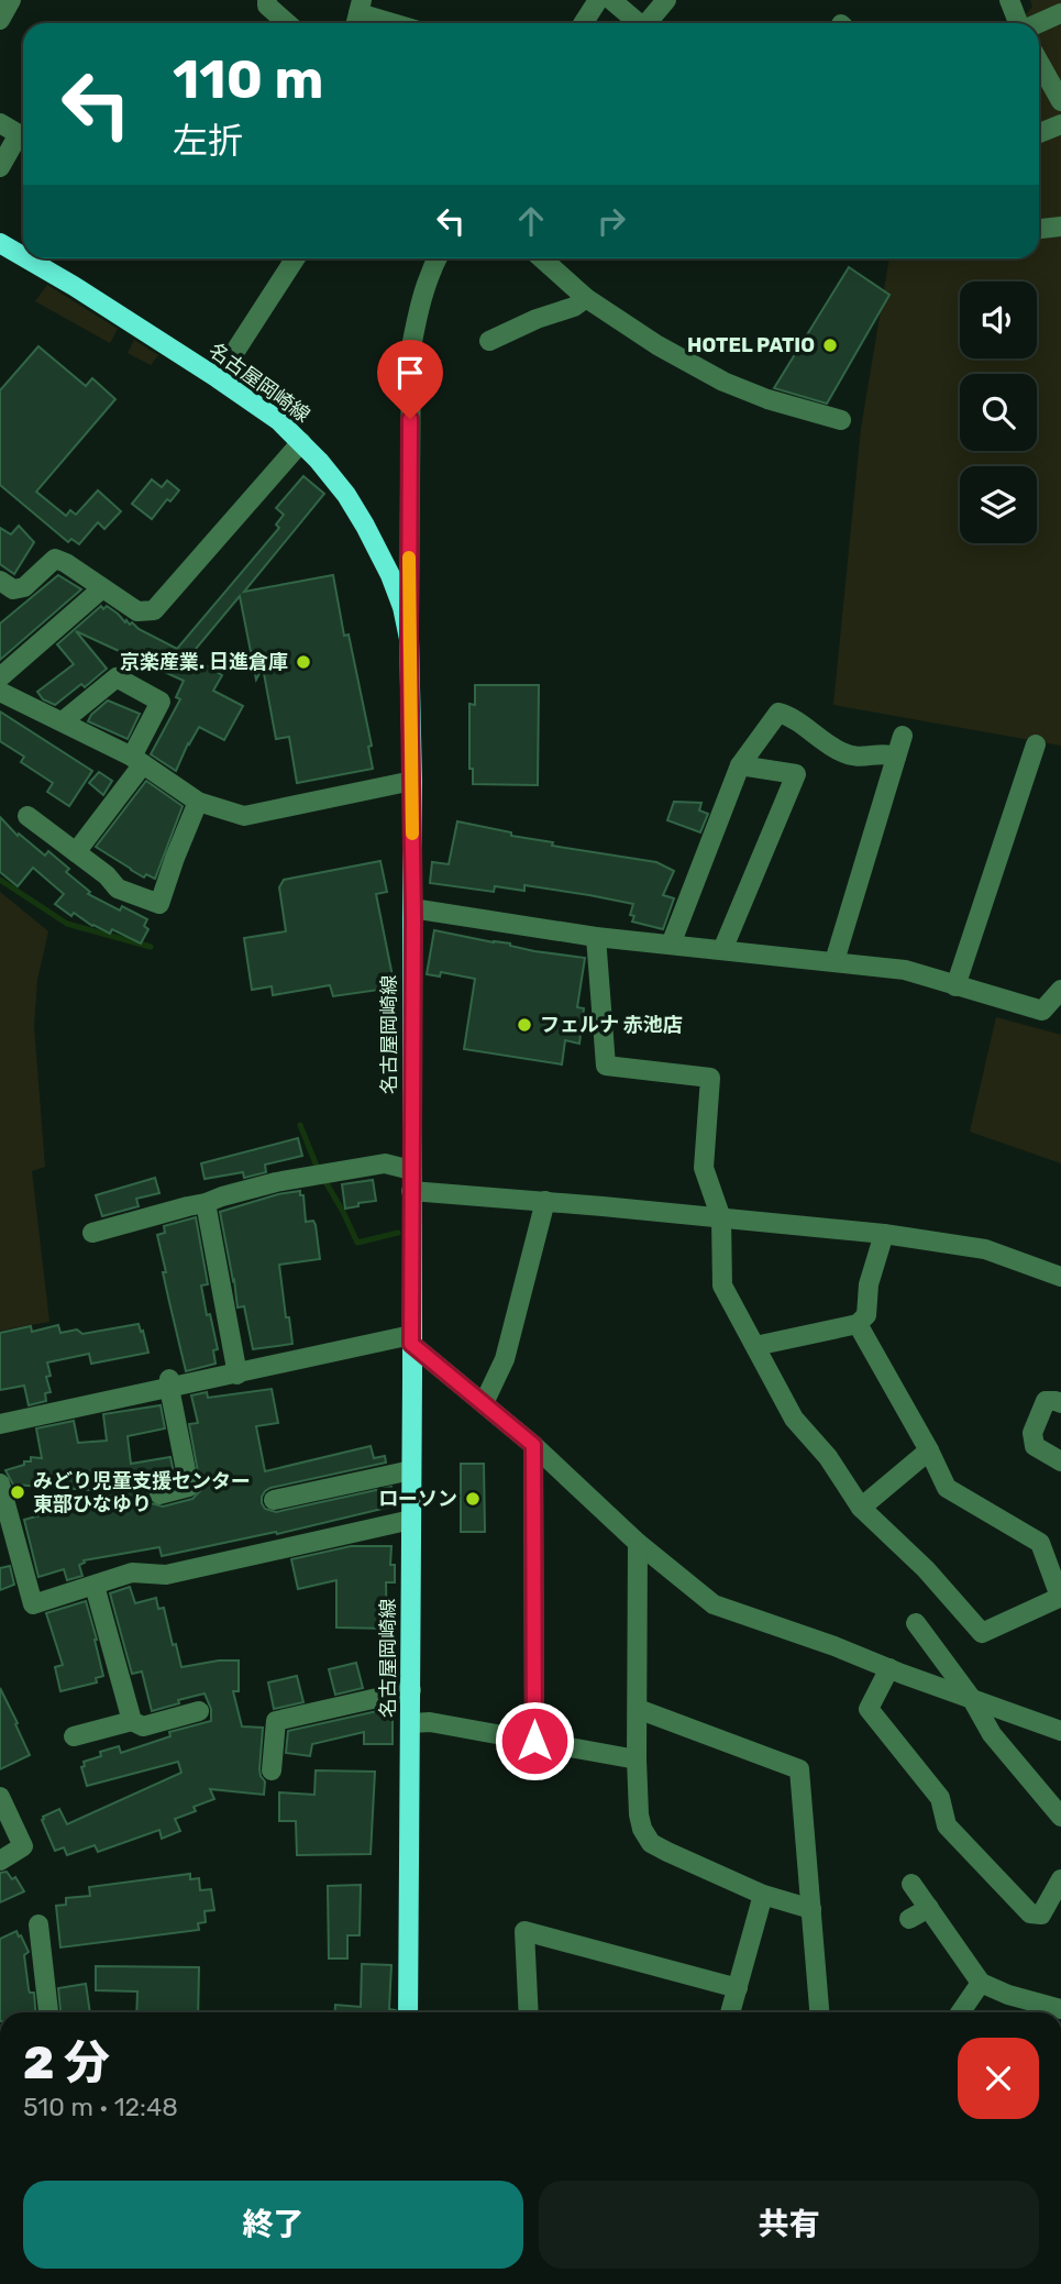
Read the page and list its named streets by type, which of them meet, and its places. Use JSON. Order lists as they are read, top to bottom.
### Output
{
  "streets": {
    "main road": ["名古屋岡崎線"]
  },
  "places": [
    "HOTEL PATIO",
    "京楽産業. 日進倉庫",
    "フェルナ 赤池店",
    "みどり児童支援センター 東部ひなゆり",
    "ローソン"
  ],
  "page": {
    "turn": ["110 m", "左折"],
    "heading": ["2 分", "510 m · 12:48"],
    "buttons": ["終了", "共有"]
  }
}
